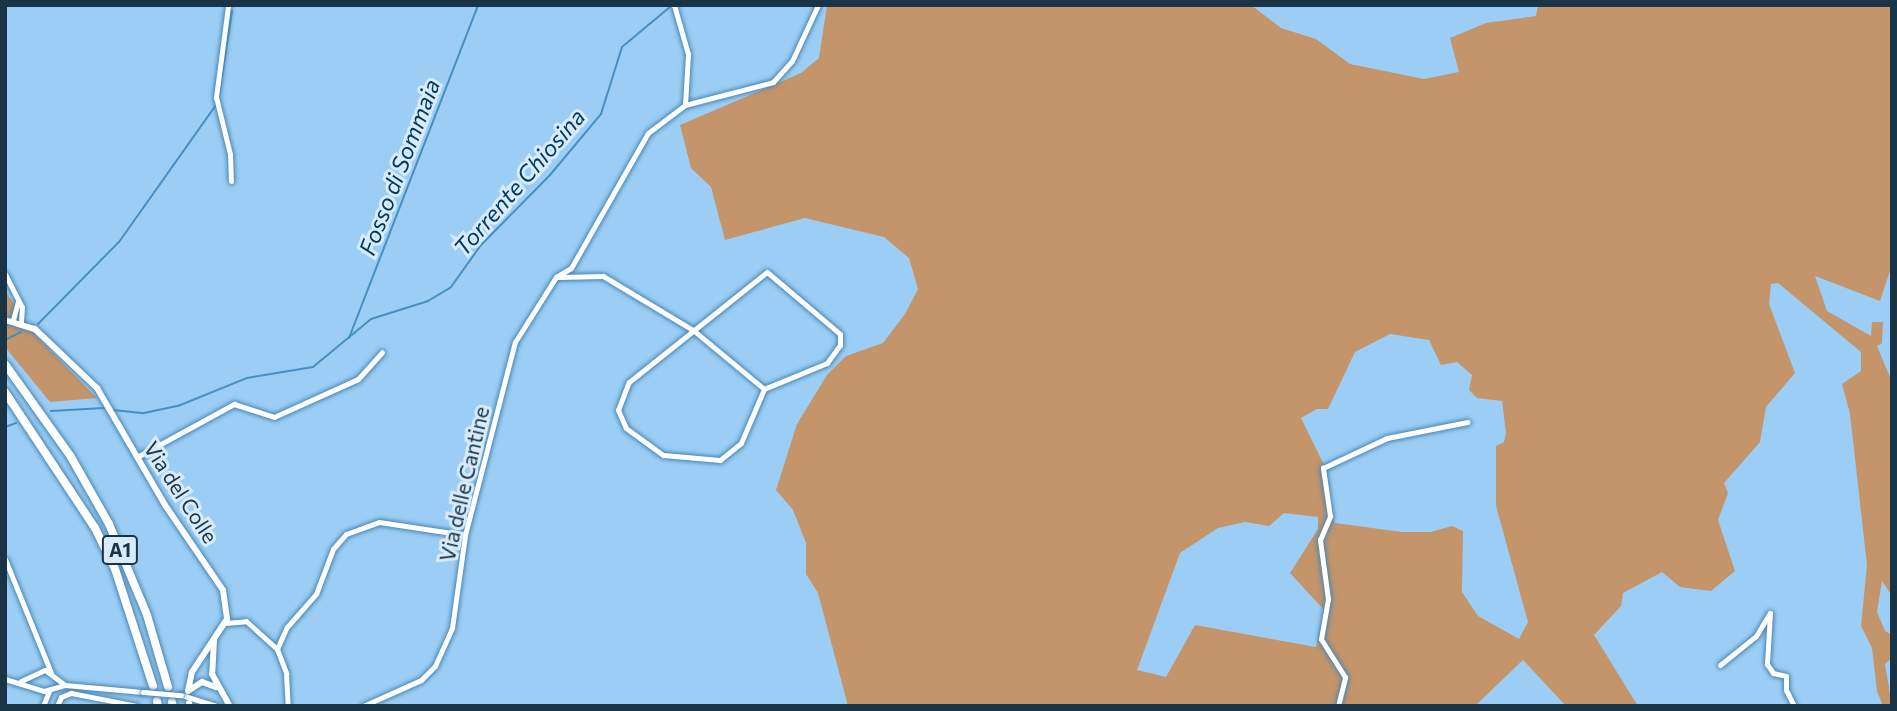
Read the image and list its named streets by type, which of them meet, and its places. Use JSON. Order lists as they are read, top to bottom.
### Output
{
  "streets": {
    "highway": ["A1"],
    "main road": ["Via del Colle"],
    "street": ["Via delle Cantine"]
  },
  "water": ["Fosso di Sommaia", "Torrente Chiosina"]
}
